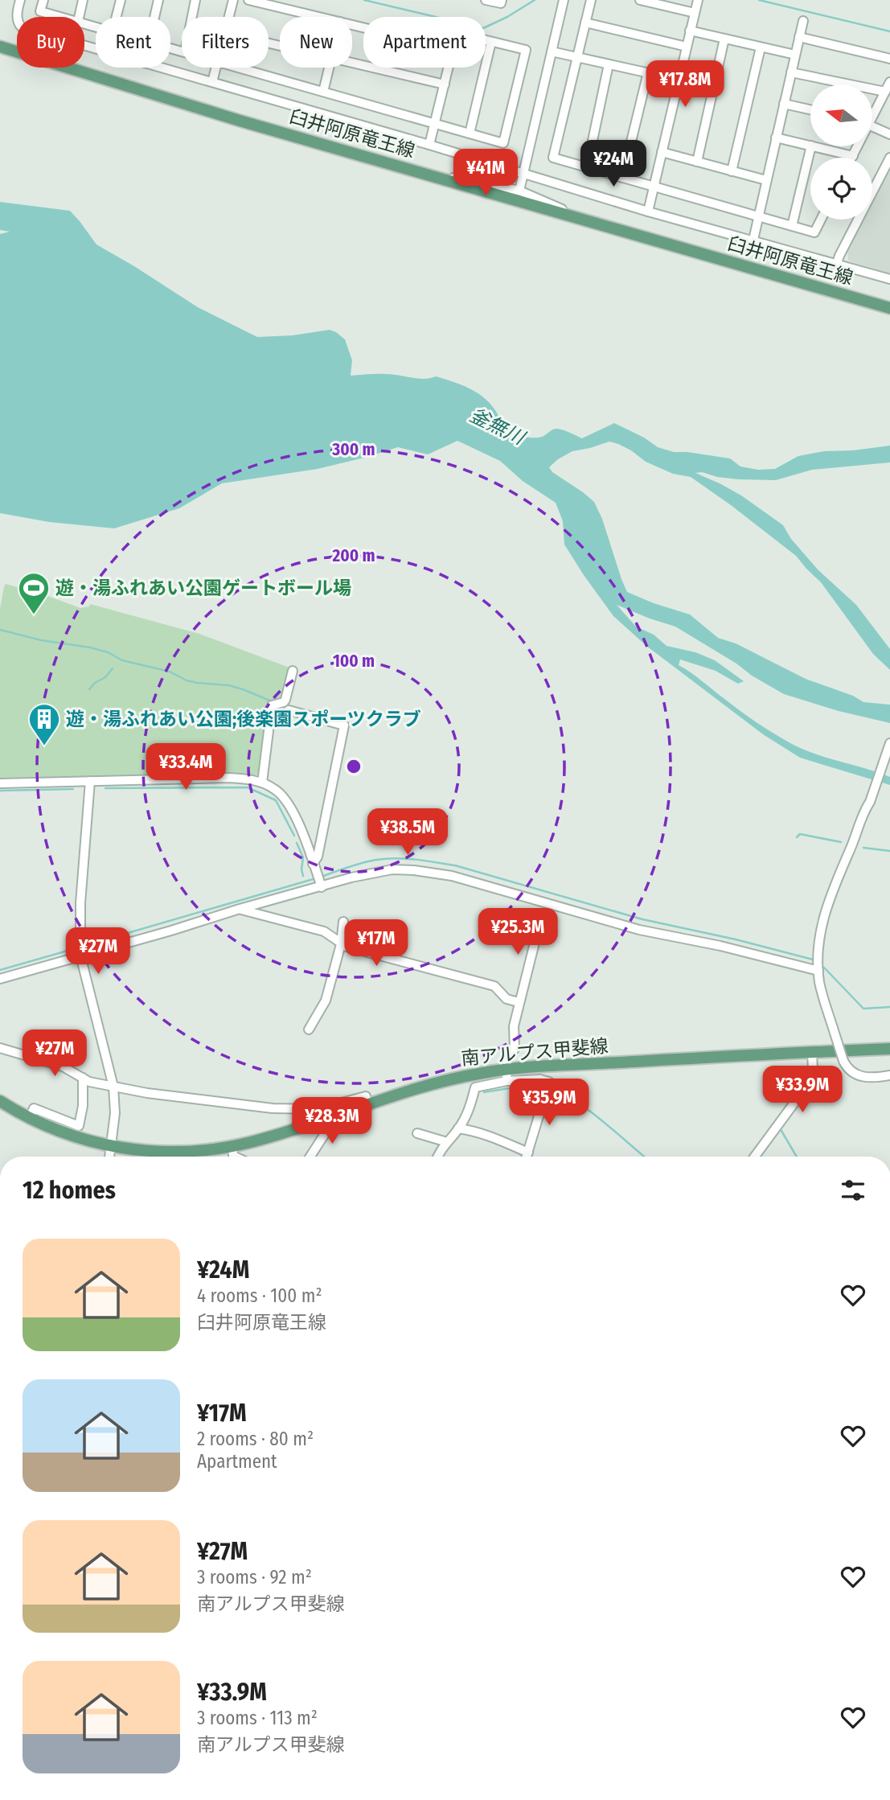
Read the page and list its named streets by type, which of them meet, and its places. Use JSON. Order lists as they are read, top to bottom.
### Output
{
  "streets": {
    "main road": ["臼井阿原竜王線", "南アルプス甲斐線"]
  },
  "water": ["釜無川"],
  "places": {
    "sports": ["遊・湯ふれあい公園ゲートボール場"],
    "building": ["遊・湯ふれあい公園;後楽園スポーツクラブ"]
  },
  "north": "left",
  "page": {
    "chip": [
      "Buy",
      "Rent",
      "Filters",
      "New",
      "Apartment"
    ],
    "price": [
      "¥17.8M",
      "¥24M",
      "¥41M",
      "¥33.4M",
      "¥38.5M",
      "¥25.3M",
      "¥17M",
      "¥27M",
      "¥27M",
      "¥33.9M",
      "¥35.9M",
      "¥28.3M"
    ],
    "heading": "12 homes",
    "list": [
      {
        "name": "¥24M",
        "note": "4 rooms · 100 m² · 臼井阿原竜王線"
      },
      {
        "name": "¥17M",
        "note": "2 rooms · 80 m² · Apartment"
      },
      {
        "name": "¥27M",
        "note": "3 rooms · 92 m² · 南アルプス甲斐線"
      },
      {
        "name": "¥33.9M",
        "note": "3 rooms · 113 m² · 南アルプス甲斐線"
      }
    ]
  },
  "rings": ["300 m", "200 m", "100 m"]
}
